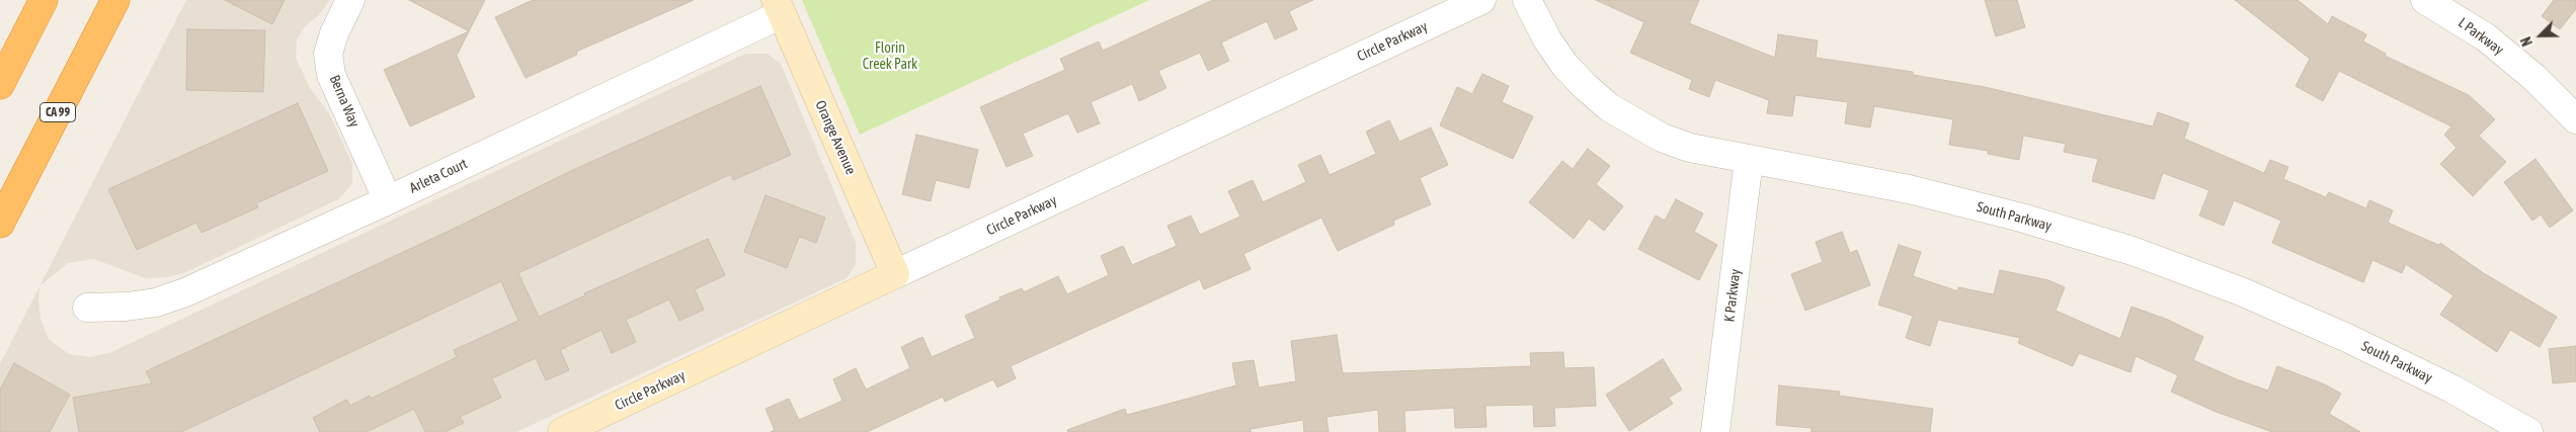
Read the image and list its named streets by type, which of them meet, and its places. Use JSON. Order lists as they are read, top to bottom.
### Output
{
  "streets": {
    "highway": ["CA 99"],
    "street": [
      "L Parkway",
      "Circle Parkway",
      "Berna Way",
      "Orange Avenue",
      "Arleta Court",
      "South Parkway",
      "K Parkway"
    ]
  },
  "crossings": [
    ["Circle Parkway", "Orange Avenue"],
    ["Berna Way", "Arleta Court"],
    ["Orange Avenue", "Arleta Court"],
    ["South Parkway", "K Parkway"]
  ],
  "parks": ["Florin Creek Park"],
  "north": "bottom left"
}
